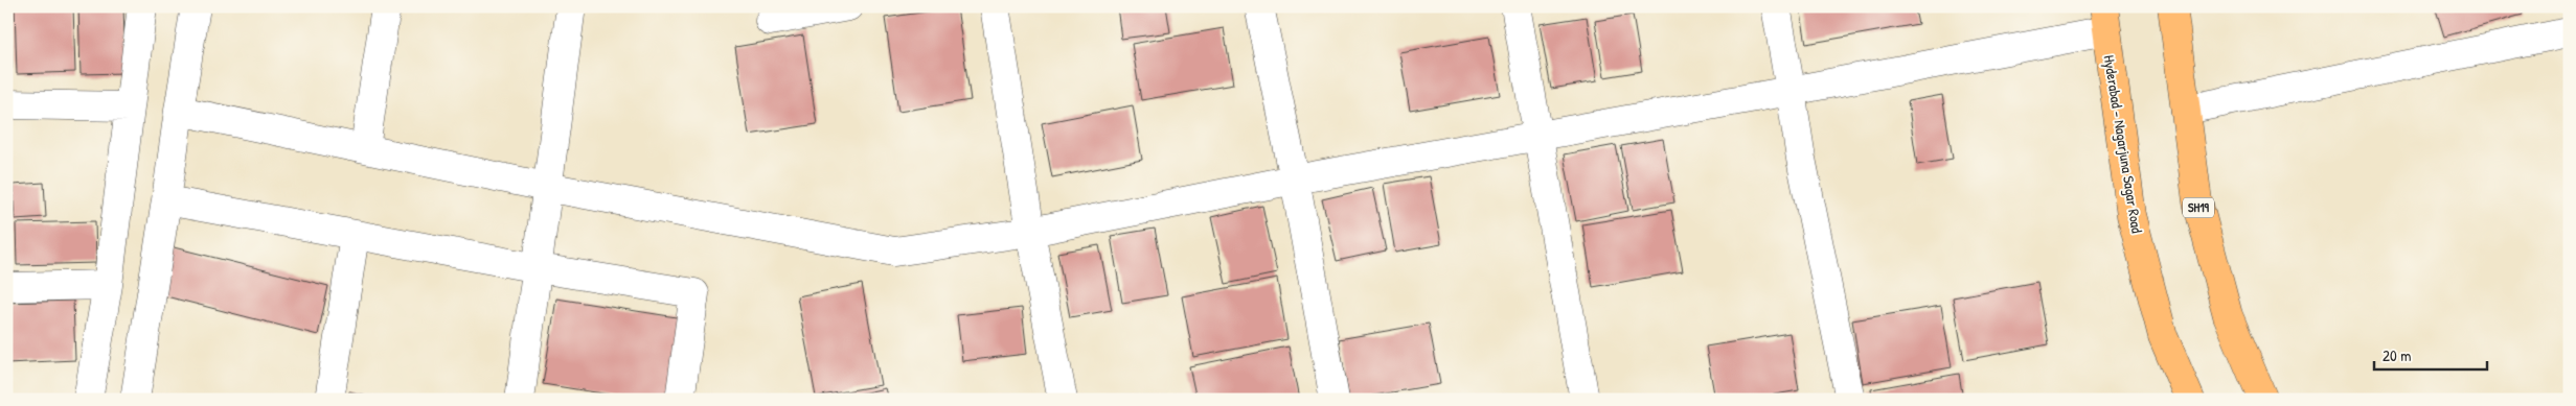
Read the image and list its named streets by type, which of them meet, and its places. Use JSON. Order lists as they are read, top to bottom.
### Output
{
  "streets": {
    "main road": ["Hyderabad - Nagarjuna Sagar Road", "SH19"]
  },
  "scale_bar": "20 m"
}
